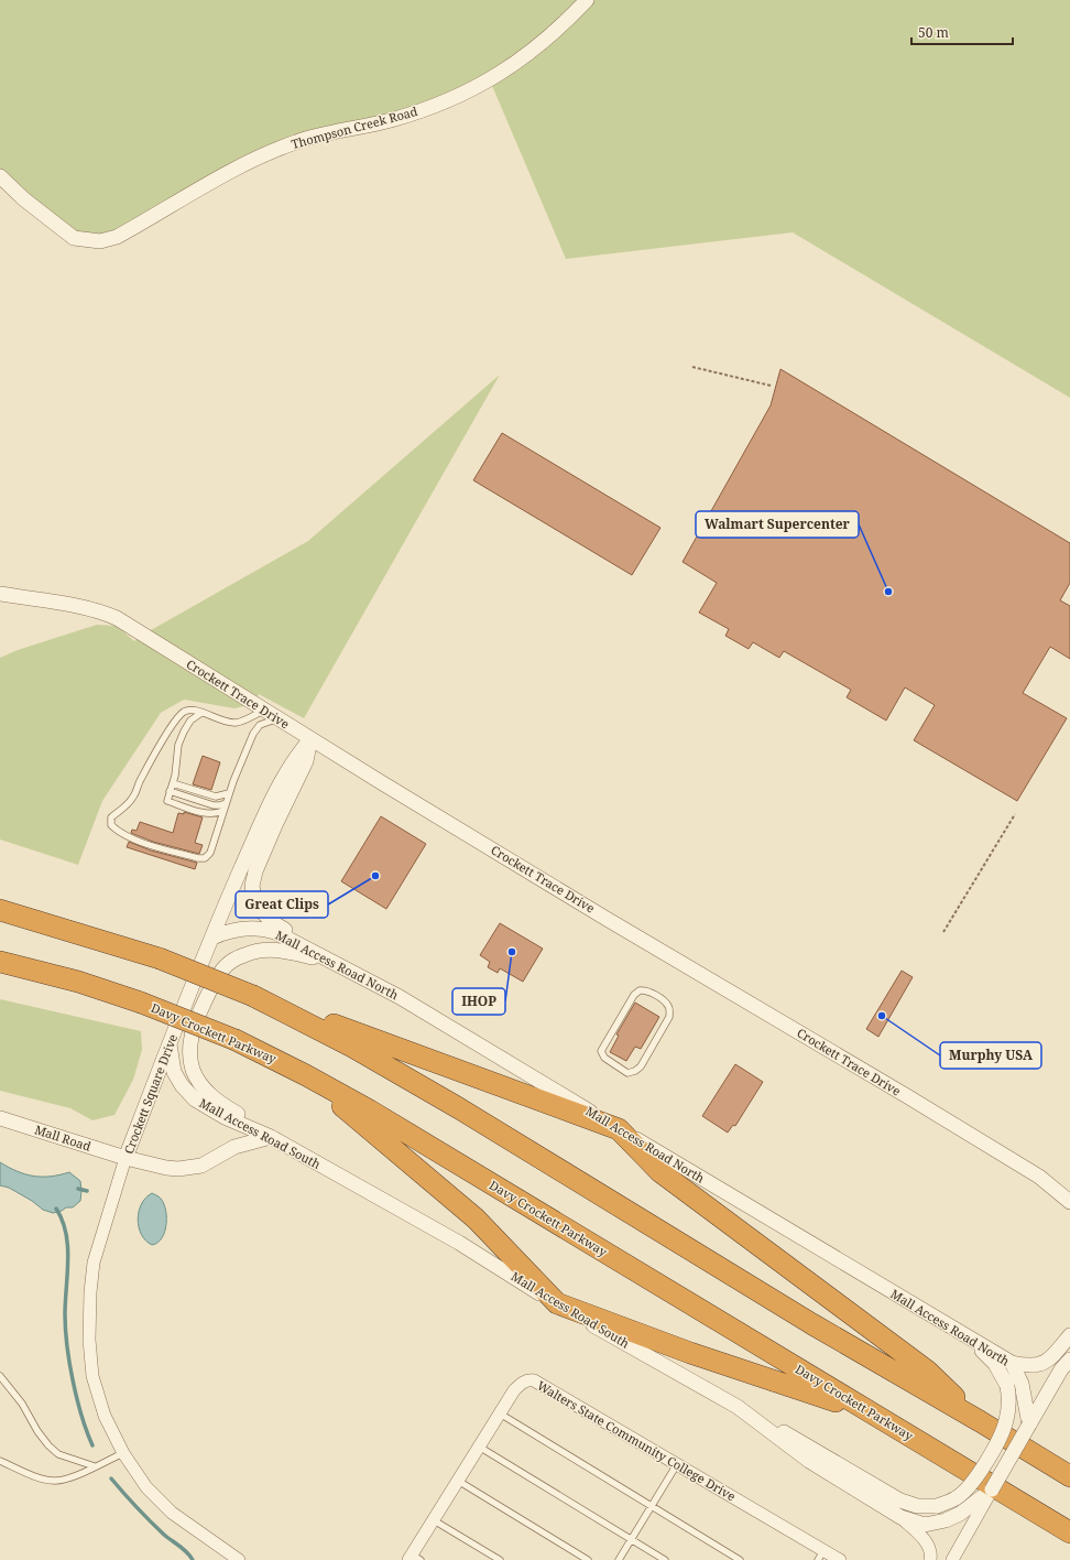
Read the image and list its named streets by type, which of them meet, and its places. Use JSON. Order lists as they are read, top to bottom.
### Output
{
  "streets": {
    "highway": ["Davy Crockett Parkway"],
    "street": [
      "Thompson Creek Road",
      "Crockett Trace Drive",
      "Mall Access Road North",
      "Crockett Square Drive",
      "Mall Access Road South",
      "Mall Road",
      "Walters State Community College Drive"
    ]
  },
  "crossings": [
    ["Crockett Trace Drive", "Crockett Square Drive"],
    ["Mall Access Road North", "Crockett Square Drive"],
    ["Crockett Square Drive", "Mall Access Road South"],
    ["Crockett Square Drive", "Mall Road"],
    ["Mall Access Road South", "Mall Road"]
  ],
  "places": [
    "Walmart Supercenter",
    "Great Clips",
    "IHOP",
    "Murphy USA"
  ],
  "scale_bar": "50 m"
}
